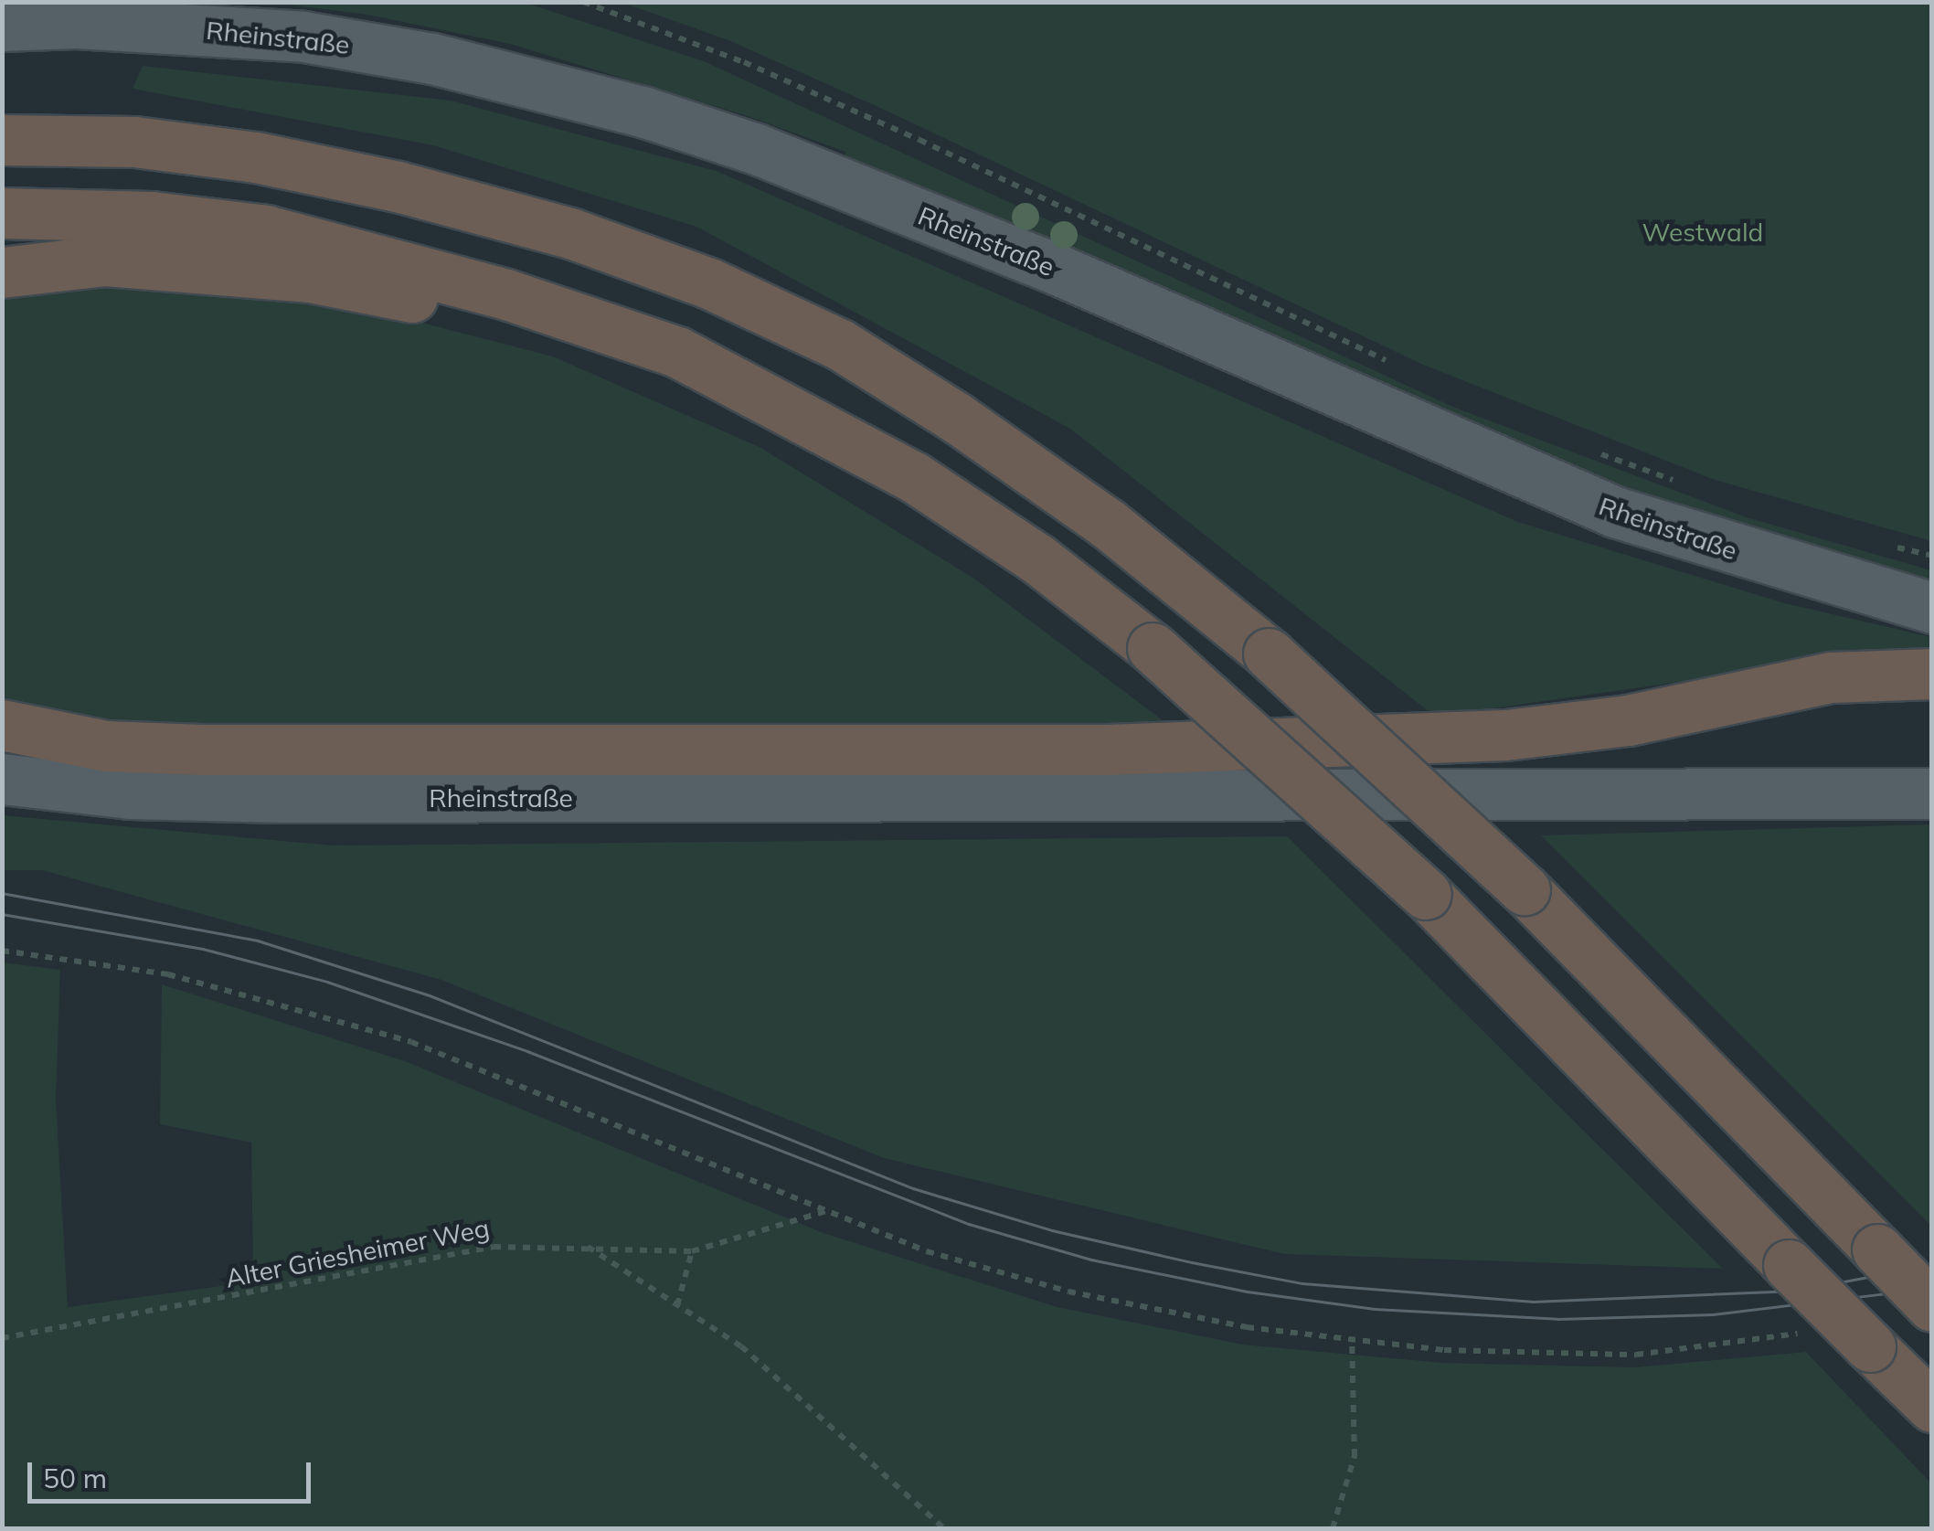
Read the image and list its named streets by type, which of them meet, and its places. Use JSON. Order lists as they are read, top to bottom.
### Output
{
  "streets": {
    "main road": ["Rheinstraße"],
    "path": ["Alter Griesheimer Weg"]
  },
  "parks": ["Westwald"],
  "scale_bar": "50 m"
}
